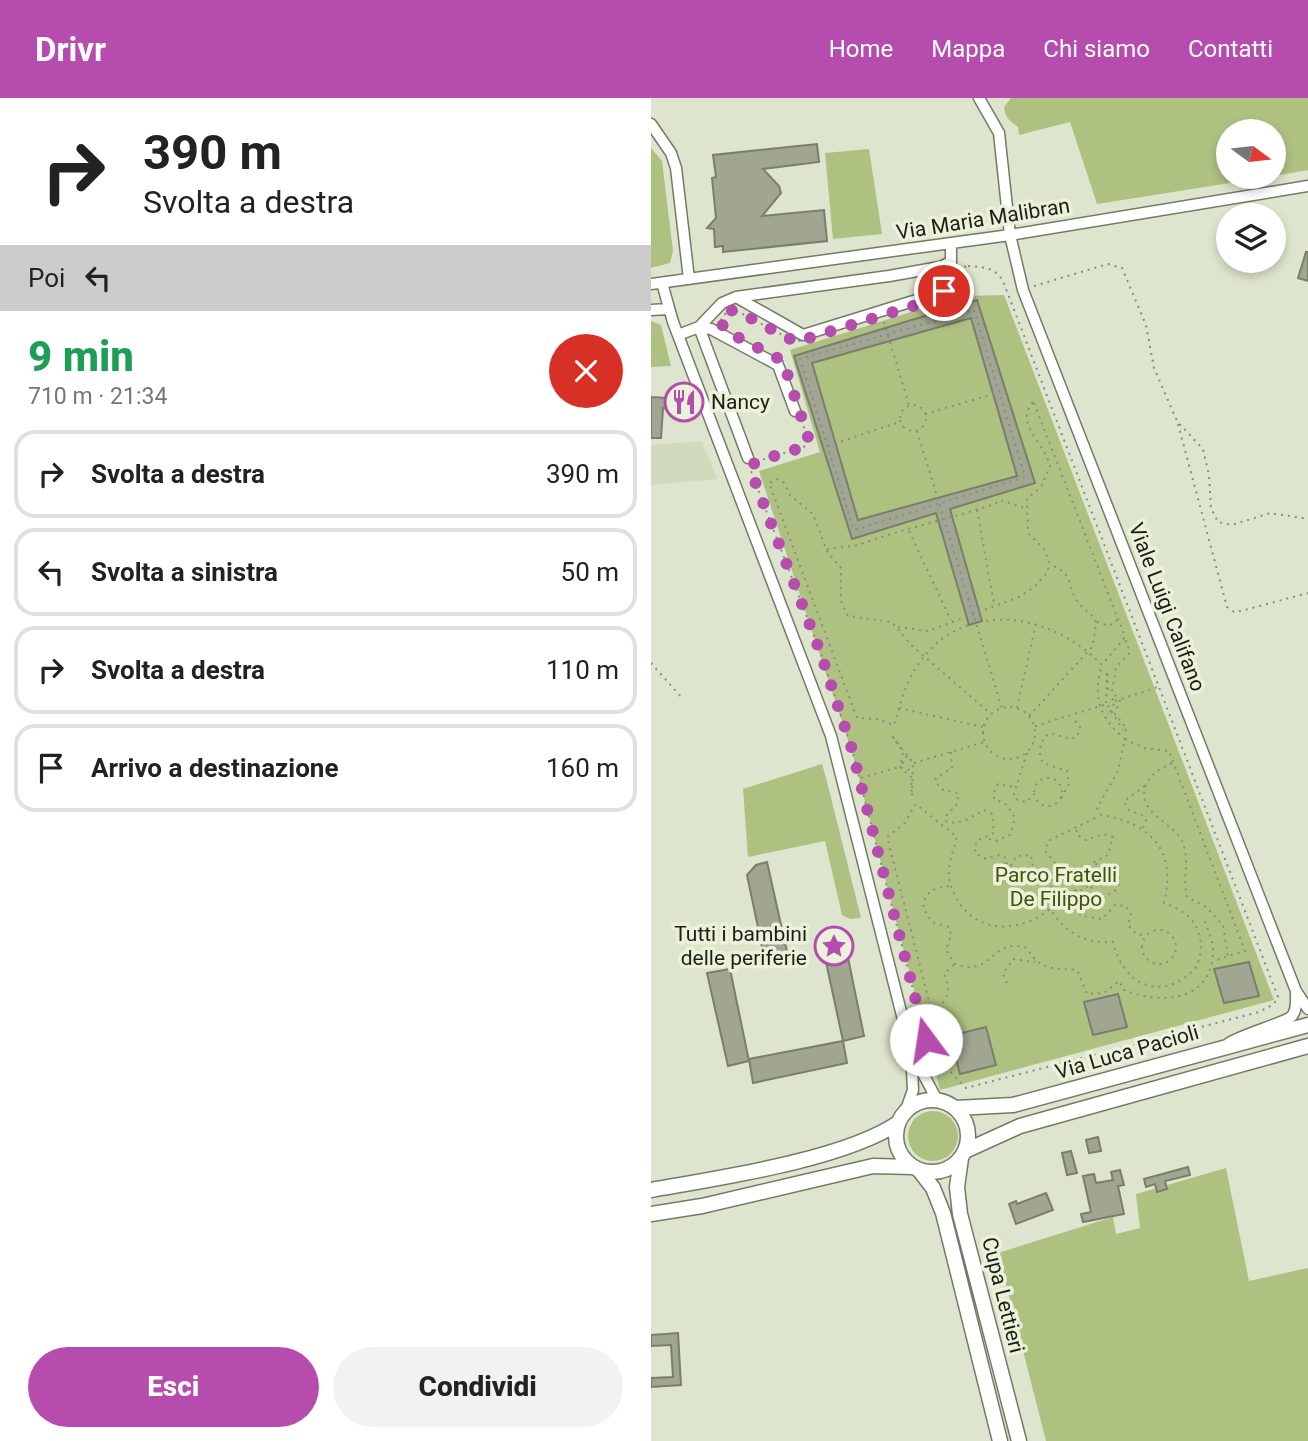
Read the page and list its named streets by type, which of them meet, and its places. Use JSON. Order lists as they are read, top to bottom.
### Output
{
  "streets": {
    "main road": ["Via Luca Pacioli", "Cupa Lettieri"],
    "street": ["Via Maria Malibran", "Viale Luigi Califano"]
  },
  "crossings": [
    ["Via Maria Malibran", "Viale Luigi Califano"],
    ["Via Luca Pacioli", "Cupa Lettieri"]
  ],
  "parks": ["Parco Fratelli De Filippo"],
  "places": {
    "restaurant": ["Nancy"],
    "place": ["Tutti i bambini delle periferie"]
  },
  "north": "right",
  "page": {
    "header": "Drivr",
    "nav": [
      "Home",
      "Mappa",
      "Chi siamo",
      "Contatti"
    ],
    "turn": ["390 m", "Svolta a destra"],
    "then": "Poi",
    "heading": ["9 min", "710 m · 21:34"],
    "list": [
      {
        "name": "Svolta a destra",
        "value": "390 m"
      },
      {
        "name": "Svolta a sinistra",
        "value": "50 m"
      },
      {
        "name": "Svolta a destra",
        "value": "110 m"
      },
      {
        "name": "Arrivo a destinazione",
        "value": "160 m"
      }
    ],
    "buttons": ["Esci", "Condividi"]
  }
}
